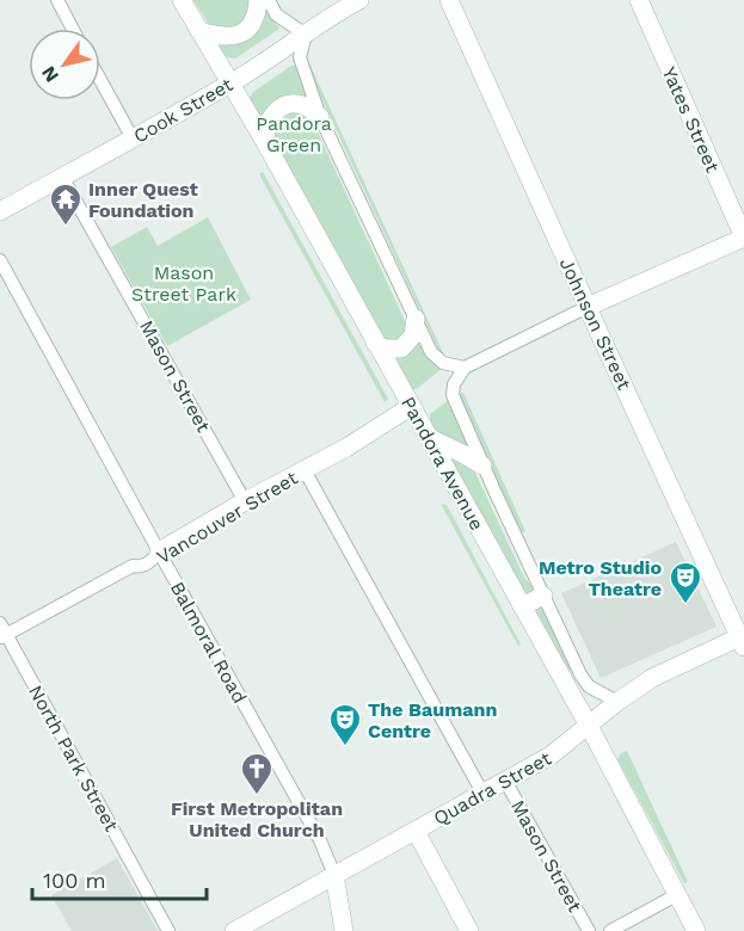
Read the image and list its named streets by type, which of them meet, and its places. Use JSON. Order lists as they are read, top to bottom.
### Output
{
  "streets": {
    "main road": [
      "Cook Street",
      "Yates Street",
      "Johnson Street",
      "Pandora Avenue",
      "Vancouver Street",
      "Quadra Street"
    ],
    "street": ["Mason Street", "Balmoral Road", "North Park Street"]
  },
  "crossings": [
    ["Cook Street", "Mason Street"],
    ["Cook Street", "Pandora Avenue"],
    ["Johnson Street", "Quadra Street"],
    ["Mason Street", "Vancouver Street"],
    ["Mason Street", "Quadra Street"],
    ["Pandora Avenue", "Vancouver Street"],
    ["Pandora Avenue", "Quadra Street"],
    ["Vancouver Street", "Balmoral Road"],
    ["Vancouver Street", "North Park Street"],
    ["Balmoral Road", "Quadra Street"]
  ],
  "parks": ["Pandora Green", "Mason Street Park"],
  "places": {
    "temple": ["Inner Quest Foundation"],
    "theatre": ["Metro Studio Theatre", "The Baumann Centre"],
    "church": ["First Metropolitan United Church"]
  },
  "scale_bar": "100 m",
  "north": "bottom left"
}
